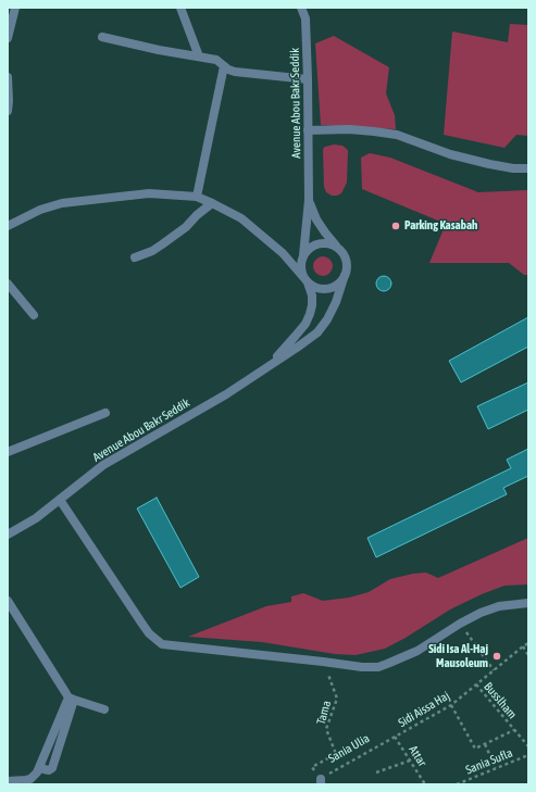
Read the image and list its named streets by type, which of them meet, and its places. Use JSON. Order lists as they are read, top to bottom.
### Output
{
  "streets": {
    "street": ["Avenue Abou Bakr Seddik"],
    "path": [
      "Busslham",
      "Sidi Aissa Haj",
      "Tama",
      "Sania Ulia",
      "Attar",
      "Sania Sufla"
    ]
  },
  "crossings": [
    ["Busslham", "Sidi Aissa Haj"],
    ["Sidi Aissa Haj", "Sania Ulia"],
    ["Sidi Aissa Haj", "Attar"],
    ["Tama", "Sania Ulia"],
    ["Sania Ulia", "Attar"]
  ],
  "places": ["Parking Kasabah", "Sidi Isa Al-Haj Mausoleum"]
}
